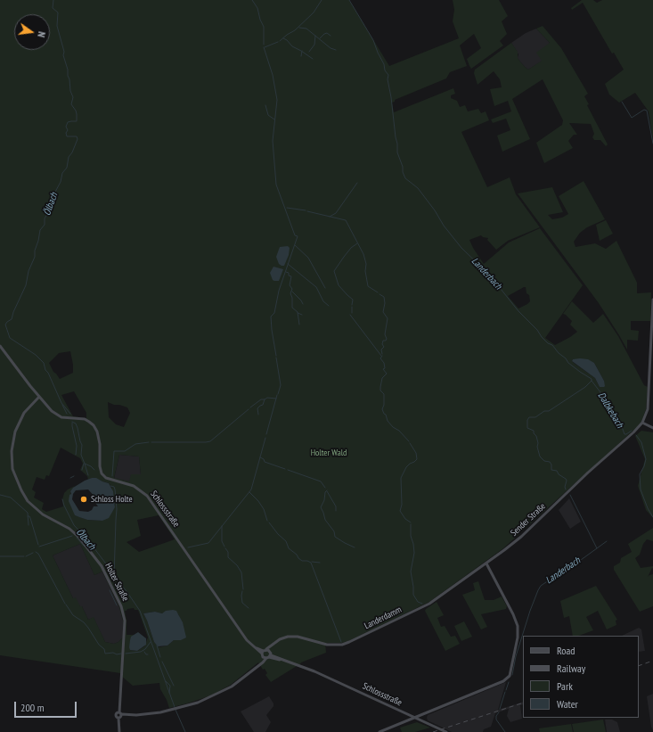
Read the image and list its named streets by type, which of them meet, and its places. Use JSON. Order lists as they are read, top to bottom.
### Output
{
  "streets": {
    "main road": [
      "Schlossstraße",
      "Sender Straße",
      "Holter Straße",
      "Landerdamm"
    ]
  },
  "crossings": [
    ["Schlossstraße", "Holter Straße"],
    ["Schlossstraße", "Landerdamm"],
    ["Sender Straße", "Landerdamm"],
    ["Holter Straße", "Landerdamm"]
  ],
  "water": ["Ölbach", "Landerbach", "Dalbkebach"],
  "parks": ["Holter Wald"],
  "places": ["Schloss Holte"],
  "legend": [
    "Road",
    "Railway",
    "Park",
    "Water"
  ],
  "scale_bar": "200 m",
  "north": "right"
}
